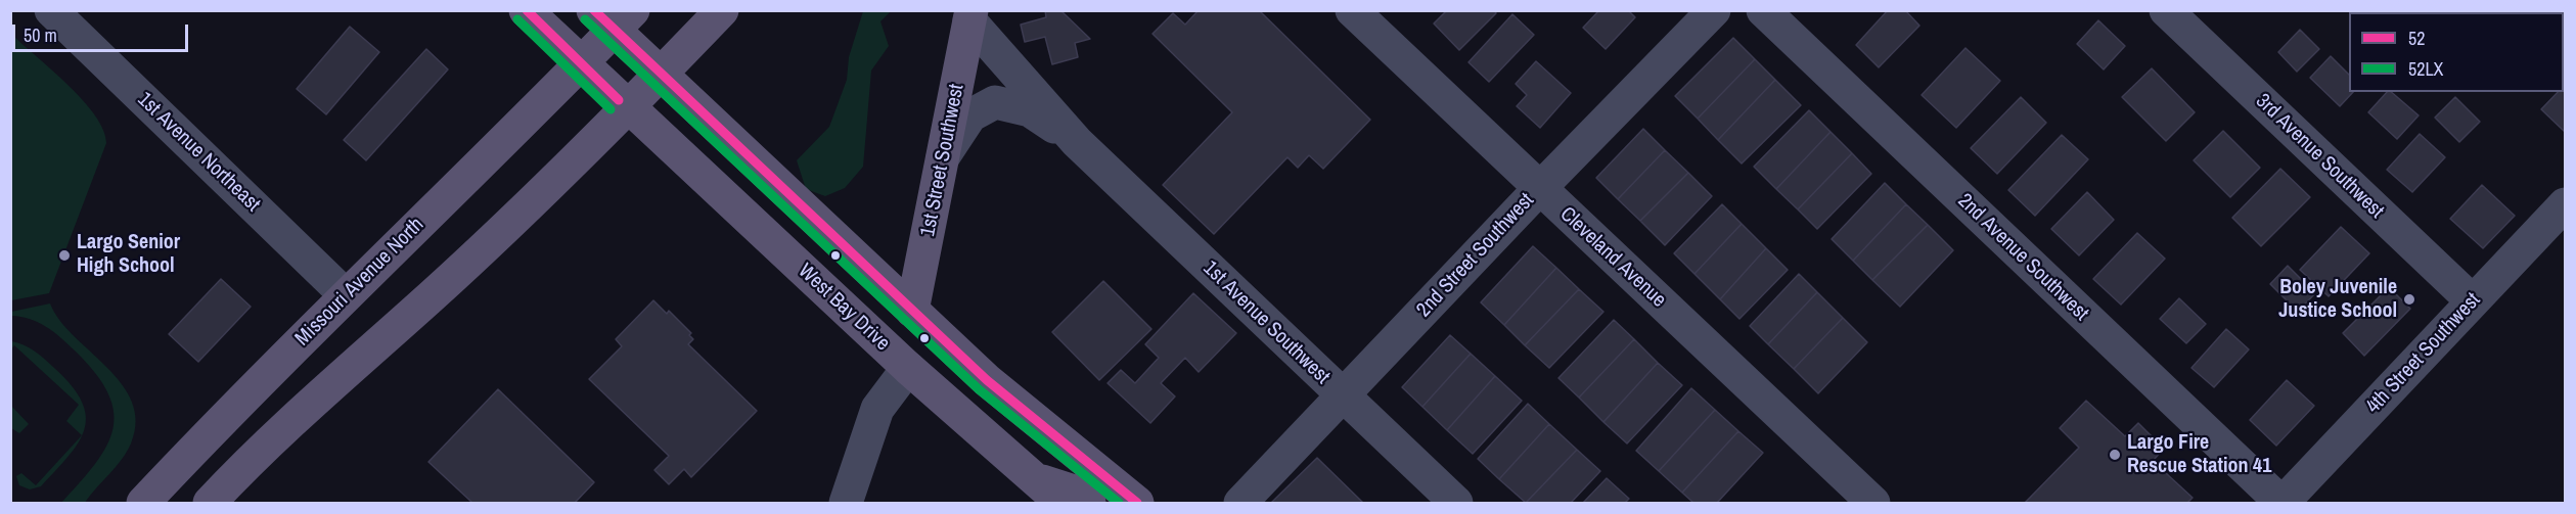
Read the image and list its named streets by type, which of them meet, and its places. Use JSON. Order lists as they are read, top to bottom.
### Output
{
  "streets": {
    "main road": ["1st Street Southwest", "Missouri Avenue North", "West Bay Drive"],
    "street": [
      "1st Avenue Northeast",
      "3rd Avenue Southwest",
      "2nd Street Southwest",
      "Cleveland Avenue",
      "2nd Avenue Southwest",
      "1st Avenue Southwest",
      "4th Street Southwest"
    ]
  },
  "crossings": [
    ["1st Avenue Northeast", "Missouri Avenue North"],
    ["3rd Avenue Southwest", "4th Street Southwest"],
    ["1st Street Southwest", "1st Avenue Southwest"],
    ["2nd Street Southwest", "Cleveland Avenue"],
    ["2nd Street Southwest", "1st Avenue Southwest"],
    ["2nd Avenue Southwest", "4th Street Southwest"],
    ["Missouri Avenue North", "West Bay Drive"]
  ],
  "places": ["Largo Senior High School", "Boley Juvenile Justice School", "Largo Fire Rescue Station 41"],
  "lines": ["transit line 52", "transit line 52LX"],
  "legend": ["52", "52LX"],
  "scale_bar": "50 m"
}
